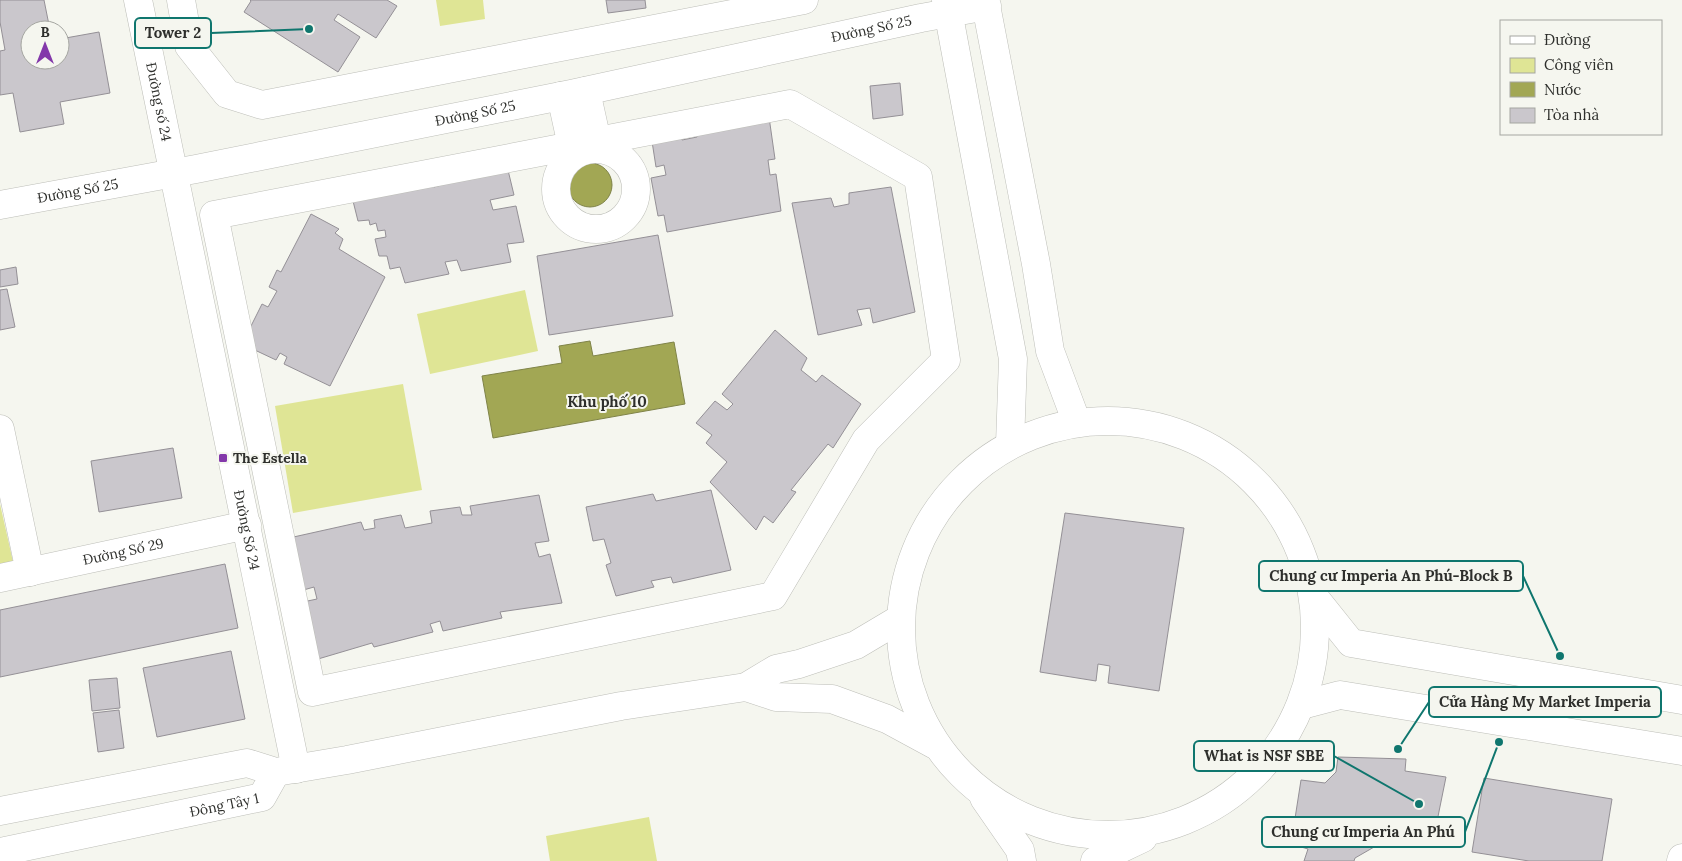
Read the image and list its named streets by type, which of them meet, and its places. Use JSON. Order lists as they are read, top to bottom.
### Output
{
  "streets": {
    "street": [
      "Đường Số 25",
      "Đường số 24",
      "Đường Số 24",
      "Đường Số 29",
      "Đông Tây 1"
    ]
  },
  "crossings": [
    ["Đường Số 25", "Đường số 24"],
    ["Đường Số 25", "Đường Số 24"],
    ["Đường số 24", "Đường Số 24"],
    ["Đường Số 24", "Đường Số 29"],
    ["Đường Số 24", "Đông Tây 1"]
  ],
  "districts": ["Khu phố 10"],
  "places": {
    "other": [
      "Tower 2",
      "Chung cư Imperia An Phú-Block B",
      "Chung cư Imperia An Phú",
      "Cửa Hàng My Market Imperia",
      "What is NSF SBE"
    ],
    "transit": ["The Estella"]
  },
  "legend": [
    "Đường",
    "Công viên",
    "Nước",
    "Tòa nhà"
  ],
  "north": "top"
}
